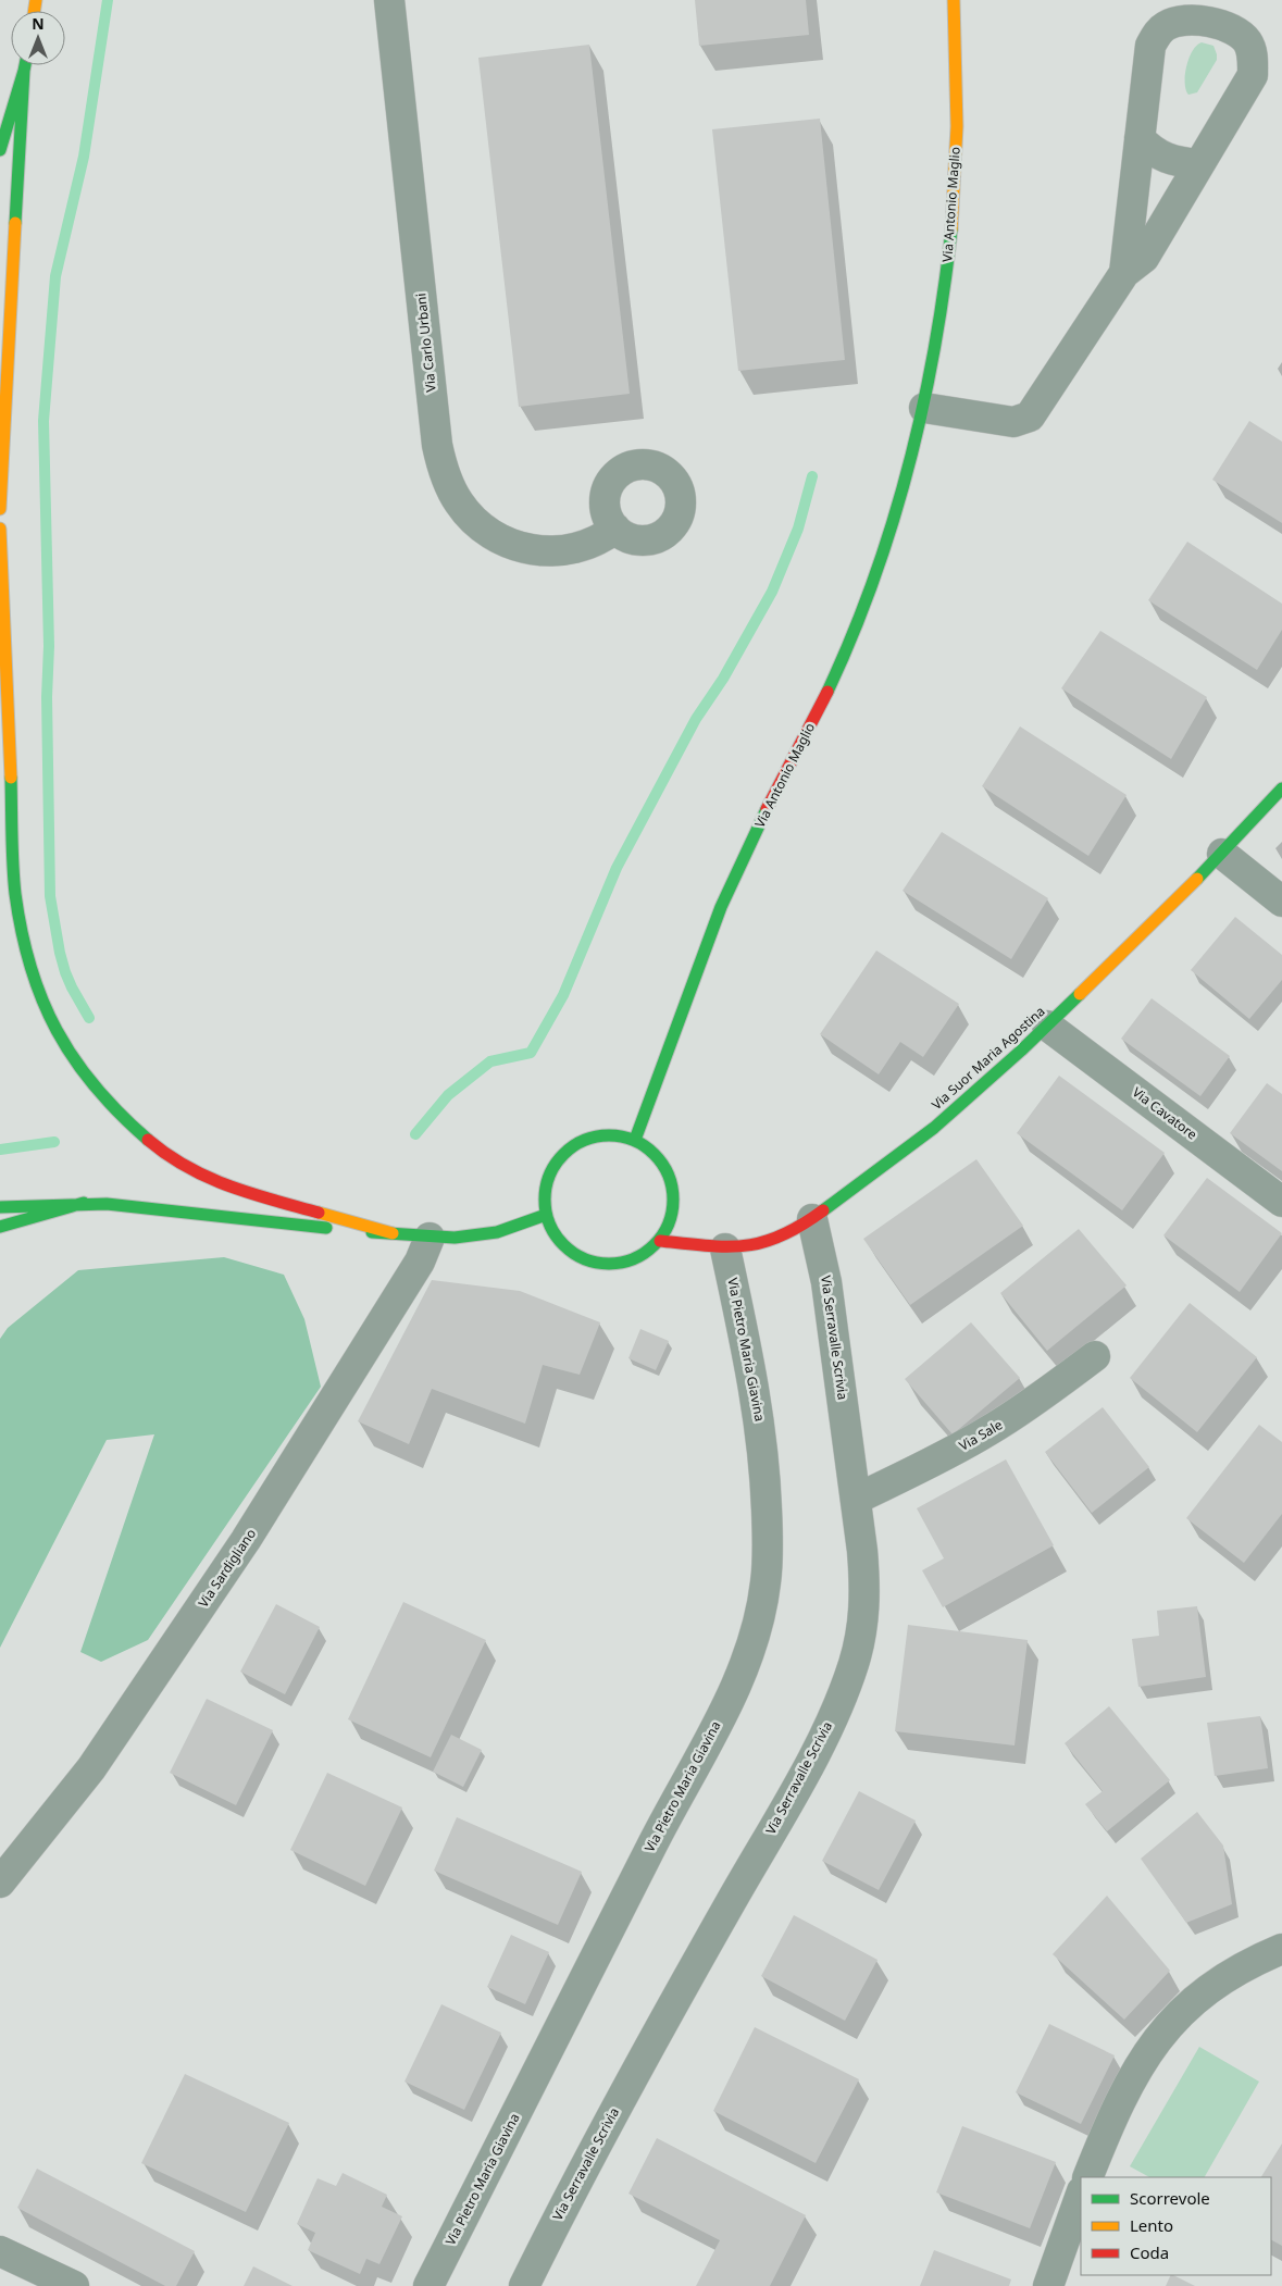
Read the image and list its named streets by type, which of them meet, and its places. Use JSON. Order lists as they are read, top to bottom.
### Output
{
  "streets": {
    "main road": ["Via Antonio Maglio", "Via Suor Maria Agostina"],
    "street": [
      "Via Carlo Urbani",
      "Via Cavatore",
      "Via Serravalle Scrivia",
      "Via Pietro Maria Giavina",
      "Via Sale",
      "Via Sardigliano"
    ]
  },
  "crossings": [
    ["Via Antonio Maglio", "Via Suor Maria Agostina"],
    ["Via Suor Maria Agostina", "Via Cavatore"],
    ["Via Suor Maria Agostina", "Via Serravalle Scrivia"],
    ["Via Suor Maria Agostina", "Via Pietro Maria Giavina"],
    ["Via Serravalle Scrivia", "Via Sale"]
  ],
  "legend": ["Scorrevole", "Lento", "Coda"],
  "north": "top"
}
